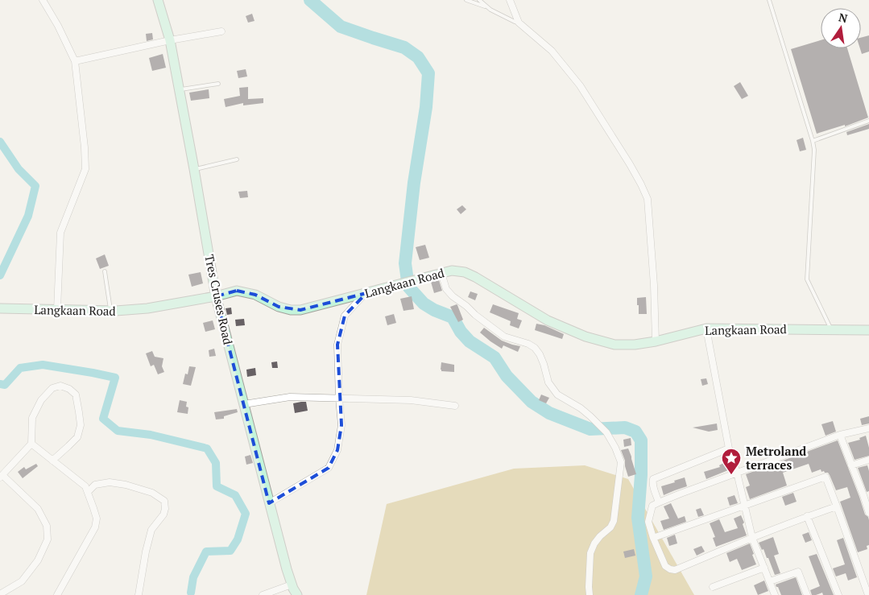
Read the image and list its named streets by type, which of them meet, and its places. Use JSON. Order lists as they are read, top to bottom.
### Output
{
  "streets": {
    "street": ["Langkaan Road", "Tres Cruses Road"]
  },
  "crossings": [
    ["Langkaan Road", "Tres Cruses Road"]
  ],
  "places": {
    "place": ["Metroland terraces"]
  },
  "north": "top"
}
